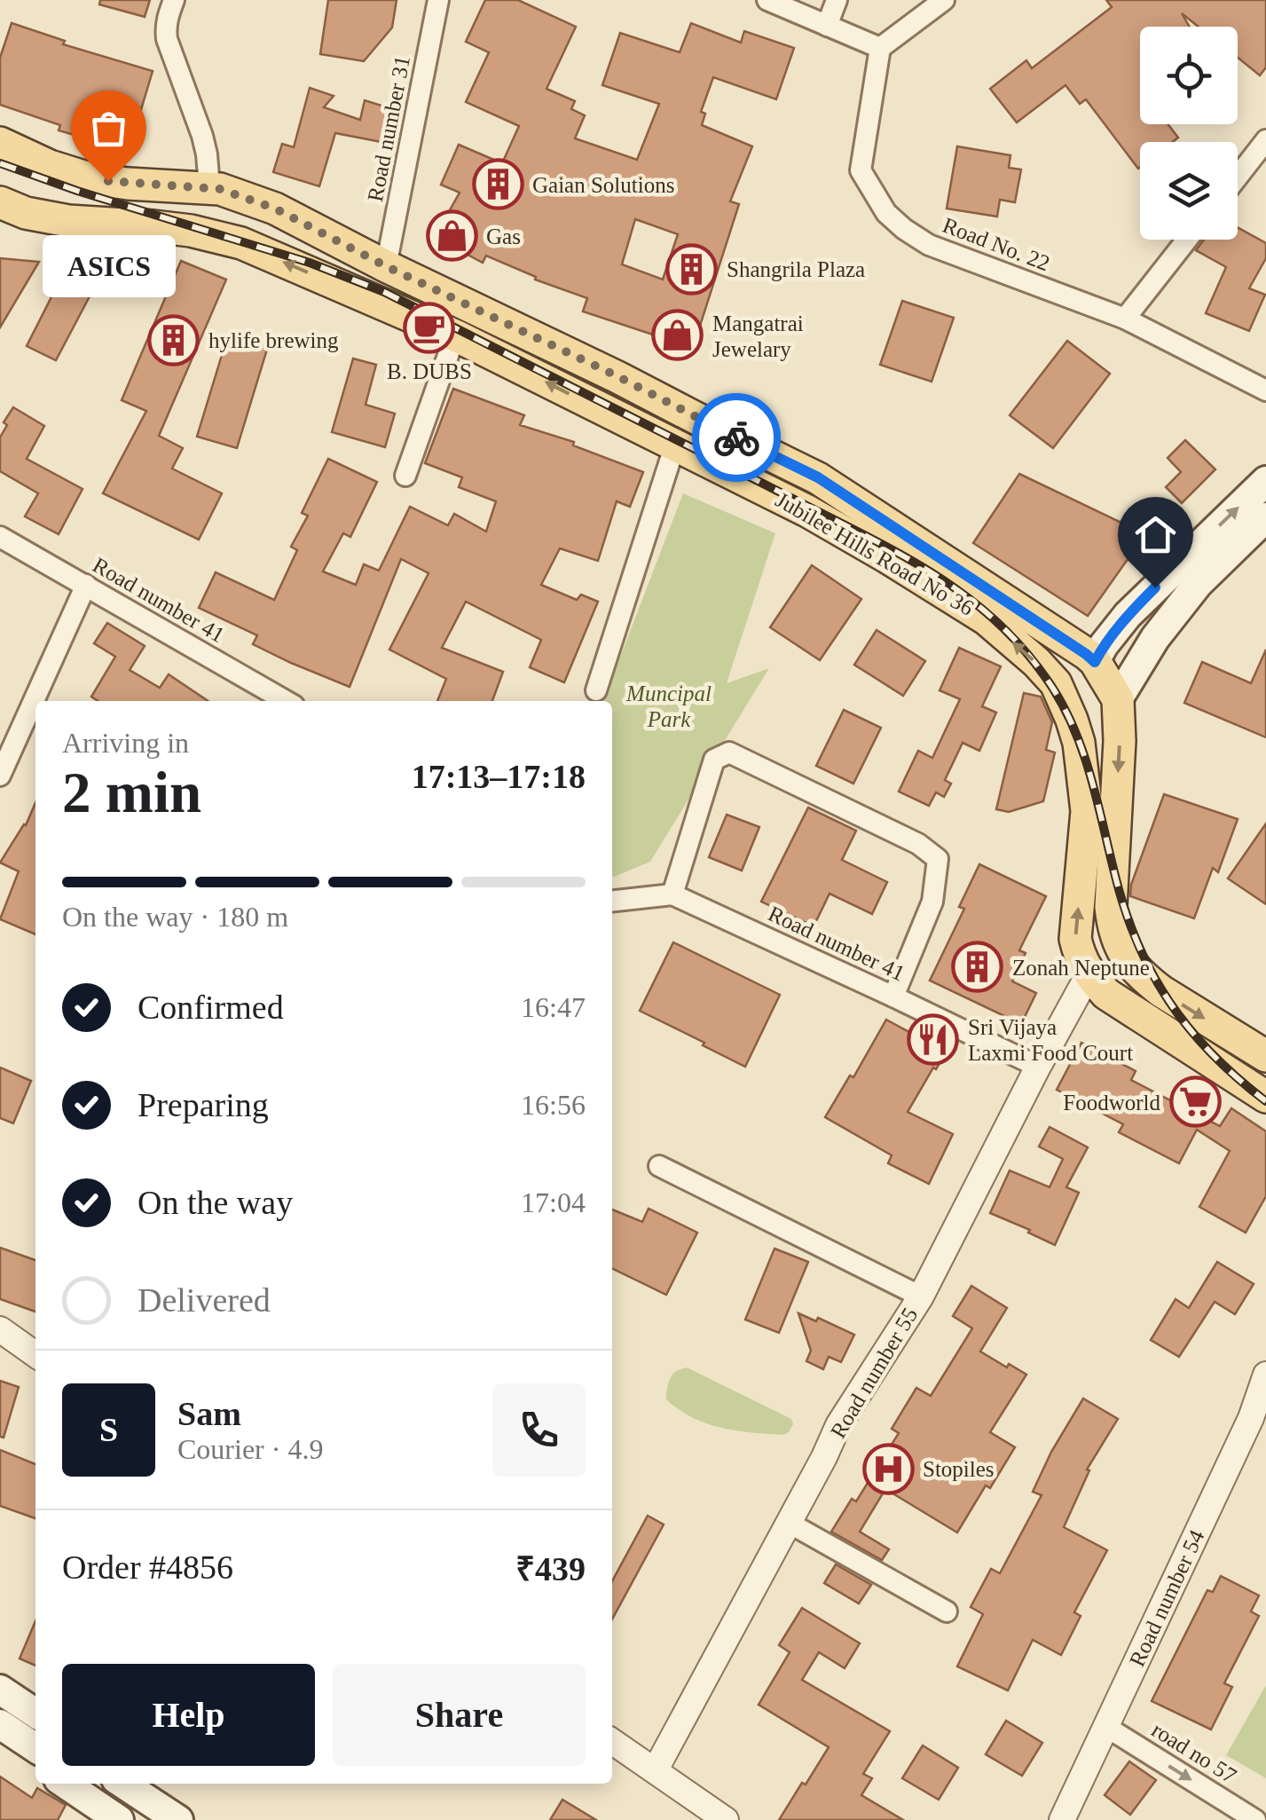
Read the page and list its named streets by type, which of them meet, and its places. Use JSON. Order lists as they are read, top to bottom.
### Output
{
  "streets": {
    "main road": ["Jubilee Hills Road No 36"],
    "street": [
      "Road number 31",
      "Road No. 22",
      "Road number 41",
      "Road number 55",
      "Road number 54",
      "road no 57"
    ]
  },
  "crossings": [
    ["Road number 31", "Jubilee Hills Road No 36"],
    ["Jubilee Hills Road No 36", "Road number 55"],
    ["Road number 41", "Road number 55"],
    ["Road number 54", "road no 57"]
  ],
  "one_way": ["road no 57"],
  "parks": ["Muncipal Park"],
  "places": {
    "other": ["ASICS"],
    "building": [
      "Gaian Solutions",
      "Shangrila Plaza",
      "hylife brewing",
      "Zonah Neptune"
    ],
    "shop": ["Gas", "Mangatrai Jewelary"],
    "cafe": ["B. DUBS"],
    "restaurant": ["Sri Vijaya Laxmi Food Court"],
    "supermarket": ["Foodworld"],
    "hospital": ["Stopiles"]
  },
  "page": {
    "bubble": "ASICS",
    "heading": ["2 min", "Arriving in", "17:13–17:18"],
    "panel": [
      "Sam",
      "Courier · 4.9",
      "Order #4856",
      "₹439"
    ],
    "bar": "On the way · 180 m",
    "list": [
      ["Confirmed", "16:47"],
      ["Preparing", "16:56"],
      ["On the way", "17:04"],
      "Delivered"
    ],
    "round": "S",
    "buttons": ["Help", "Share"]
  }
}
